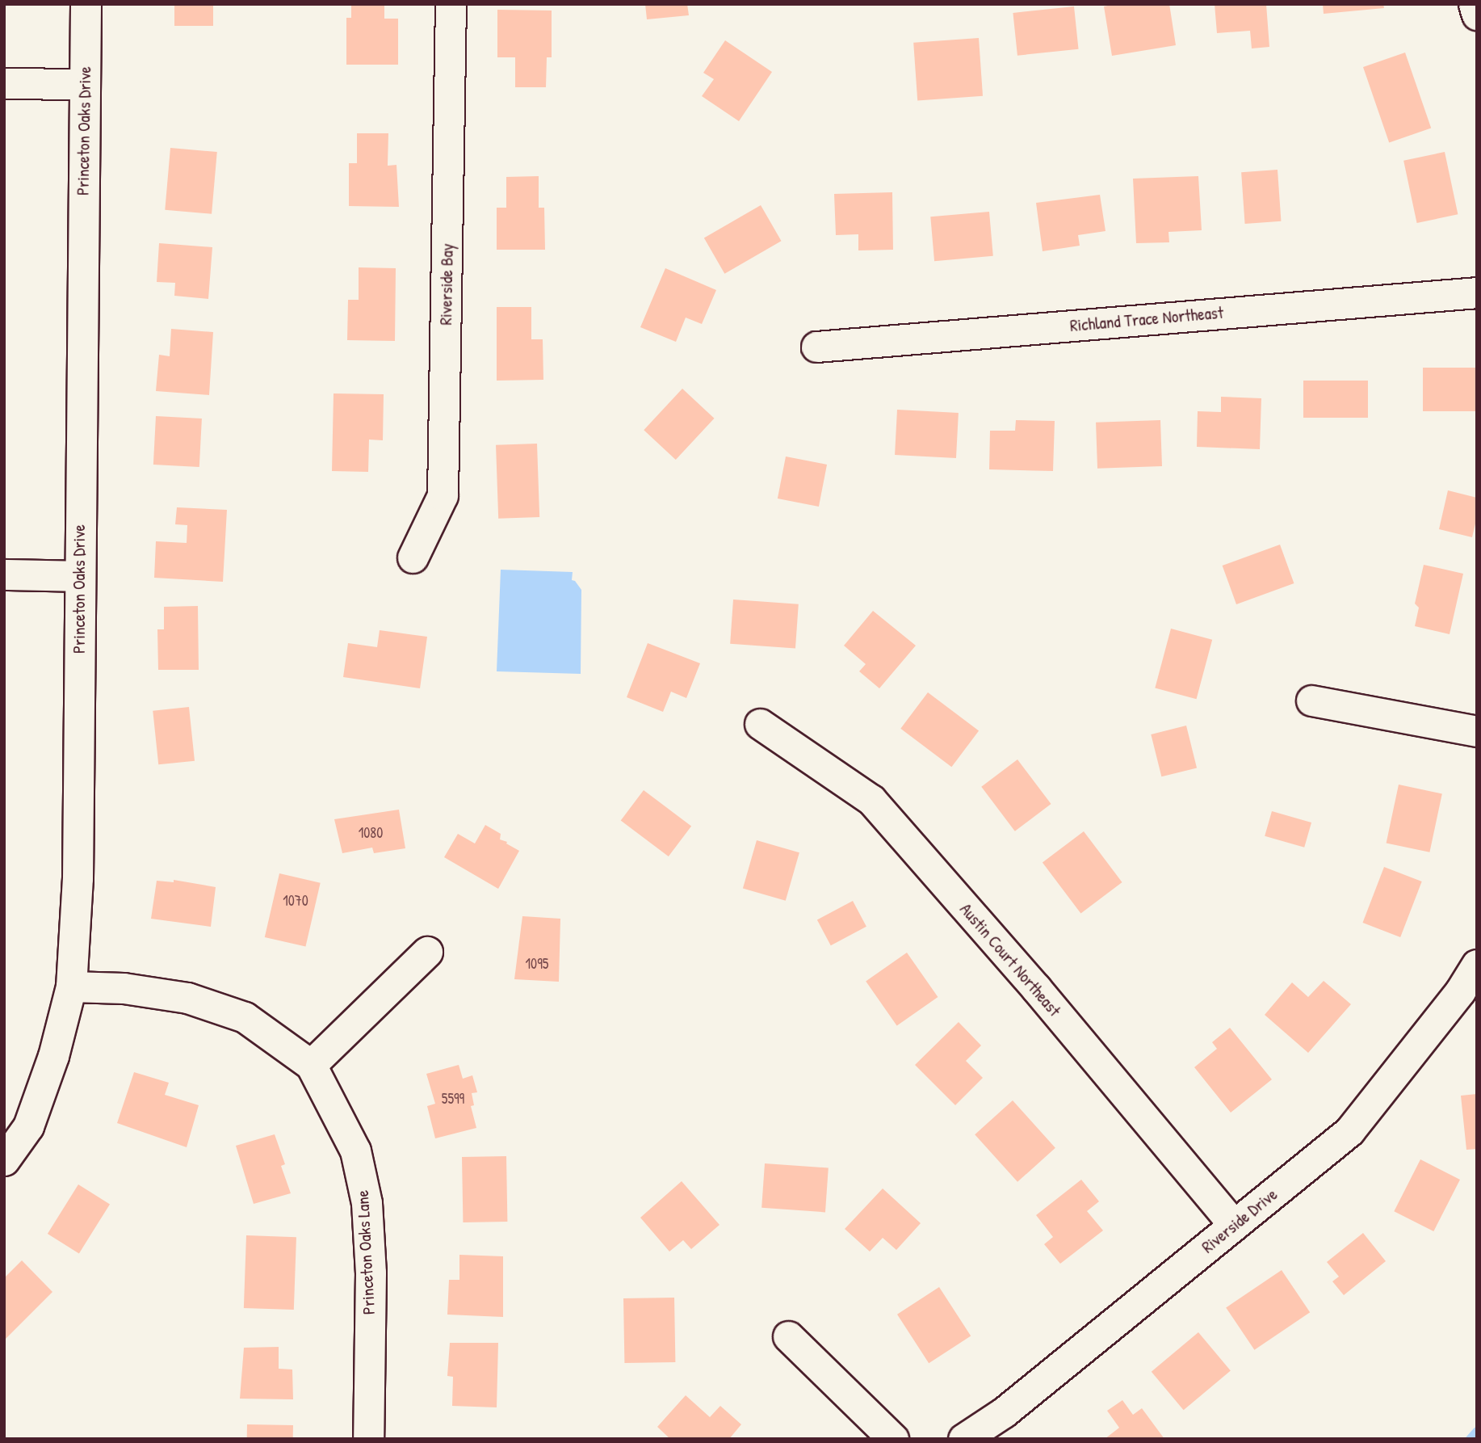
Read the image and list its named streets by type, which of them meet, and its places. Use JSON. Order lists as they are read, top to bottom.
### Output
{
  "streets": {
    "street": [
      "Princeton Oaks Drive",
      "Riverside Bay",
      "Richland Trace Northeast",
      "Austin Court Northeast",
      "Riverside Drive",
      "Princeton Oaks Lane"
    ]
  },
  "crossings": [
    ["Princeton Oaks Drive", "Princeton Oaks Lane"],
    ["Austin Court Northeast", "Riverside Drive"]
  ],
  "house_numbers": [
    "1080",
    "1070",
    "1095",
    "5599"
  ]
}
